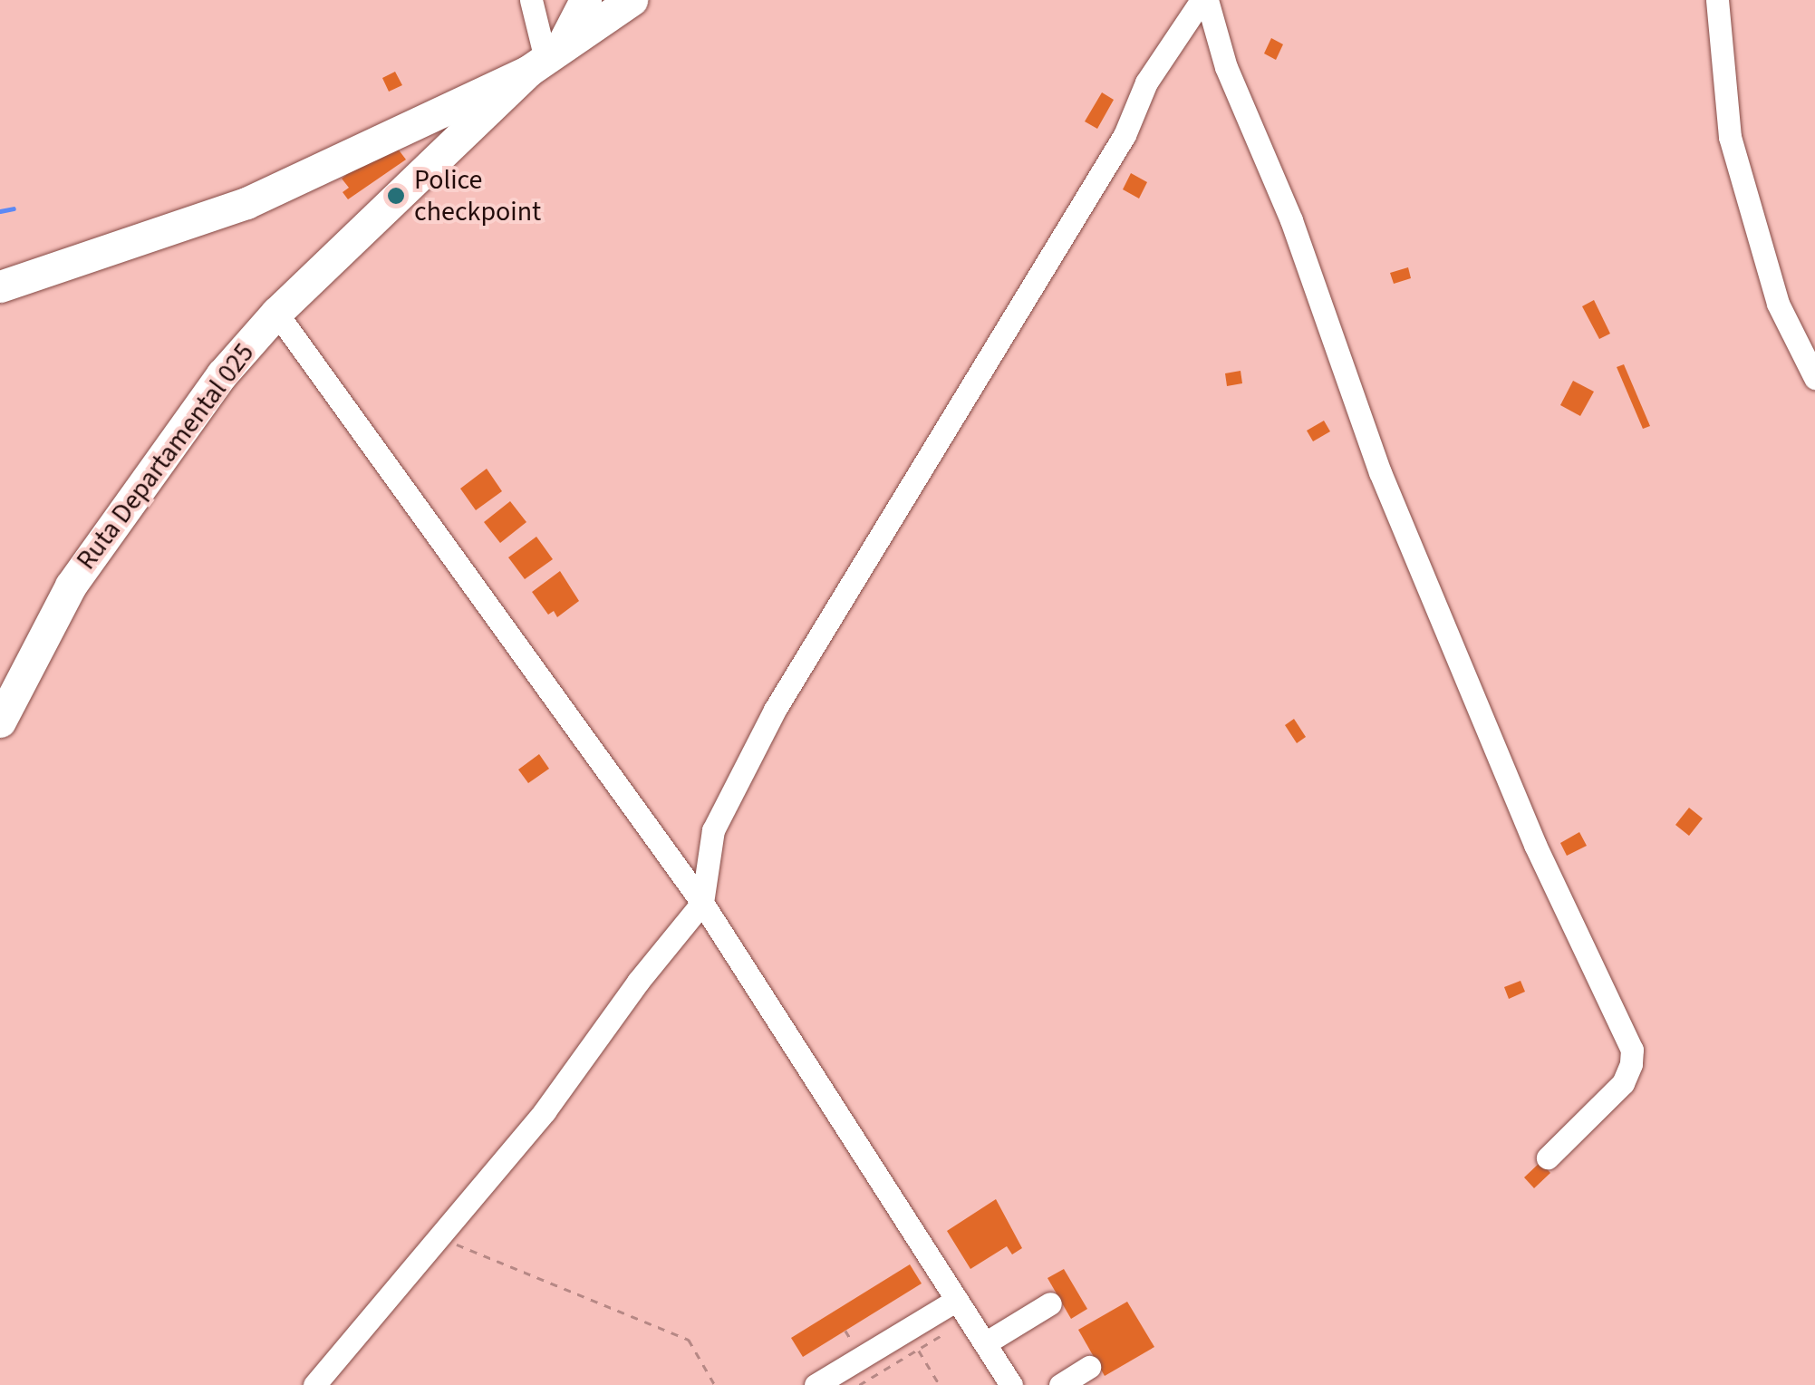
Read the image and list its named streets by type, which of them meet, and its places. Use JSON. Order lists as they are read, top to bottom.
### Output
{
  "streets": {
    "highway": ["Ruta Departamental 025"]
  },
  "places": ["Police checkpoint"]
}
